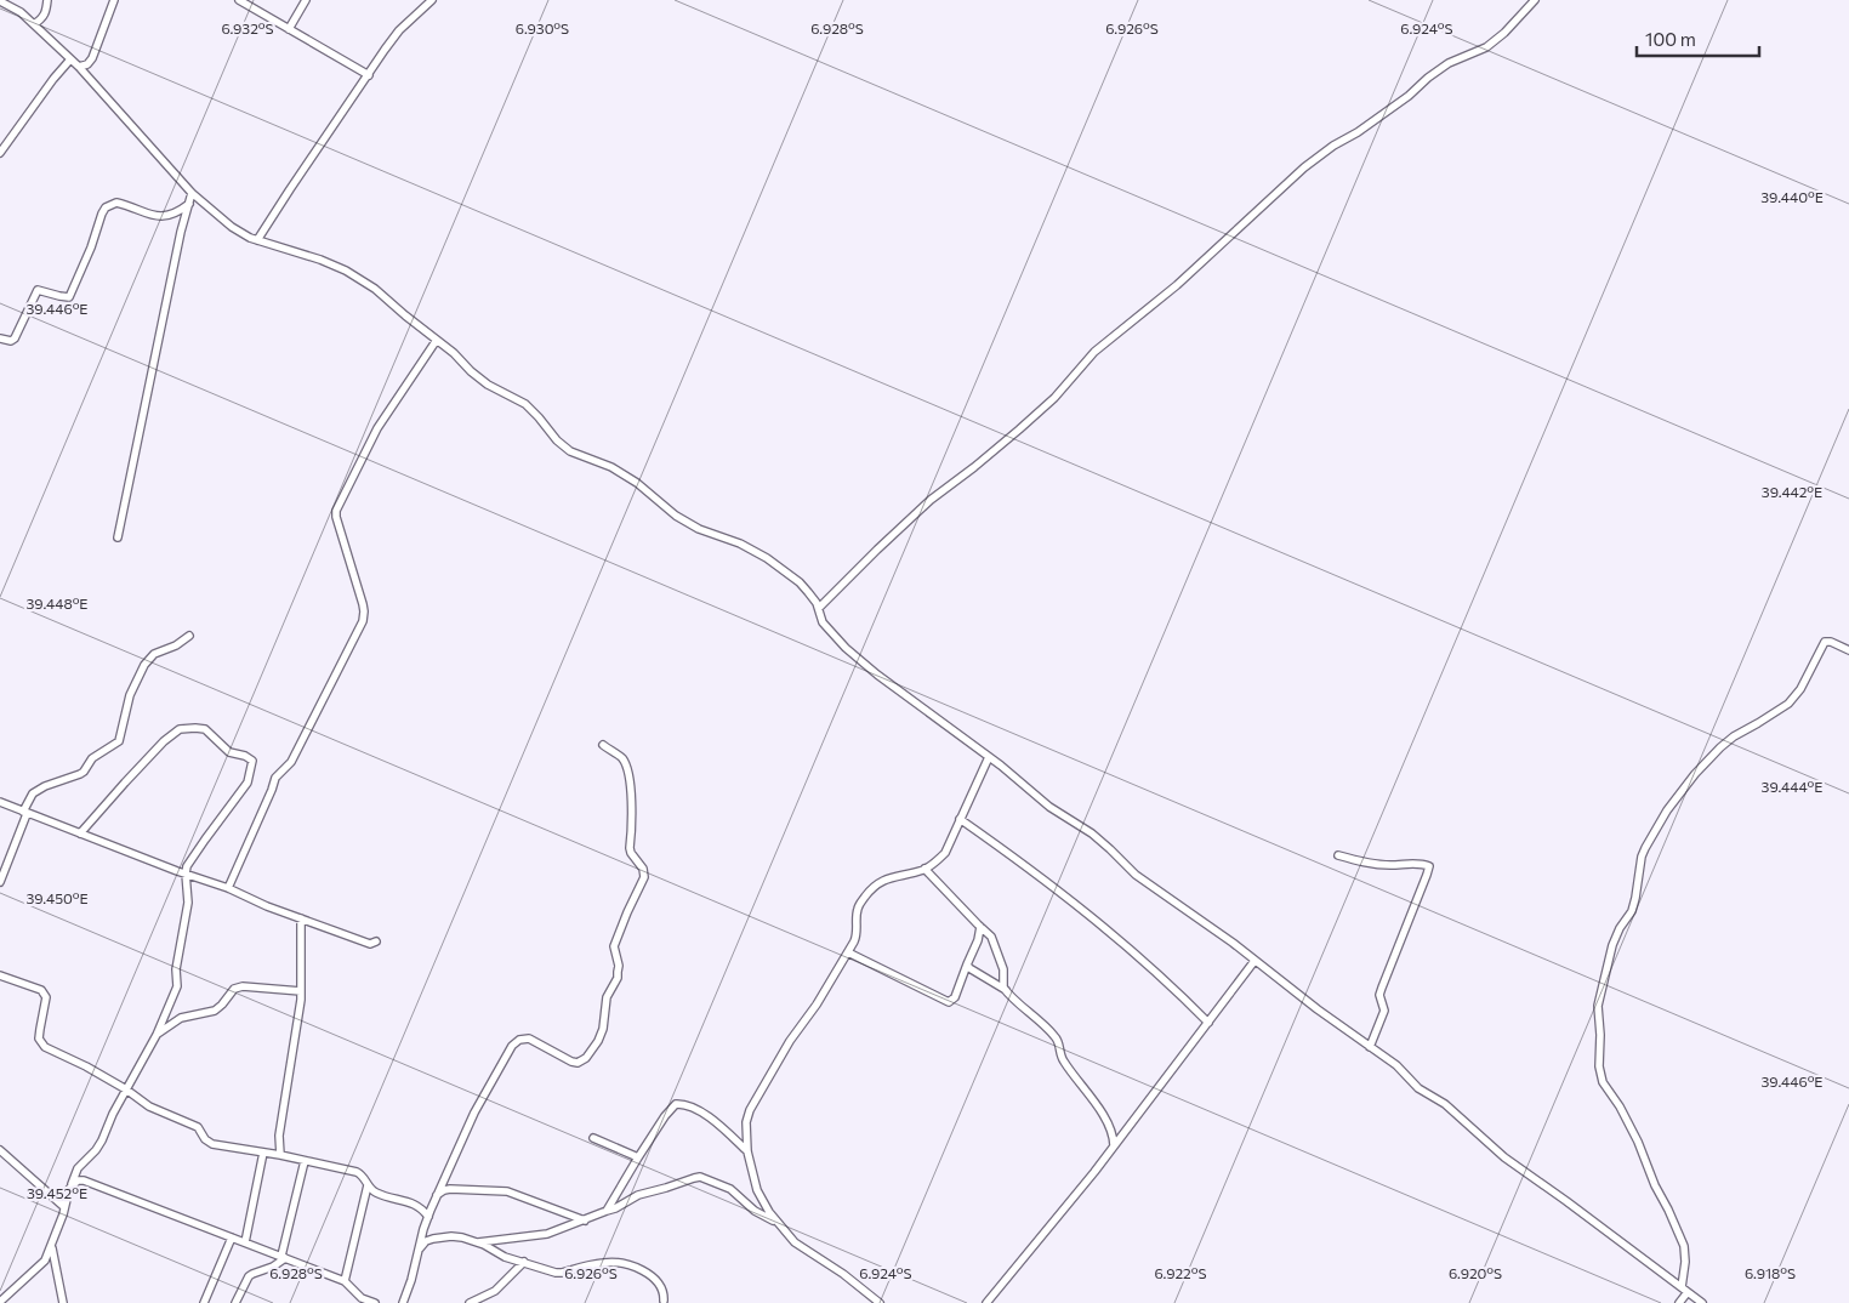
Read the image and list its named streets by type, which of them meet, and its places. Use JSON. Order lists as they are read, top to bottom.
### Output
{
  "scale_bar": "100 m",
  "coordinates": [
    "6.932°S",
    "6.930°S",
    "6.928°S",
    "6.926°S",
    "6.924°S",
    "39.440°E",
    "39.446°E",
    "39.442°E",
    "39.448°E",
    "39.444°E",
    "39.450°E",
    "39.452°E",
    "6.922°S",
    "6.920°S",
    "6.918°S"
  ]
}
